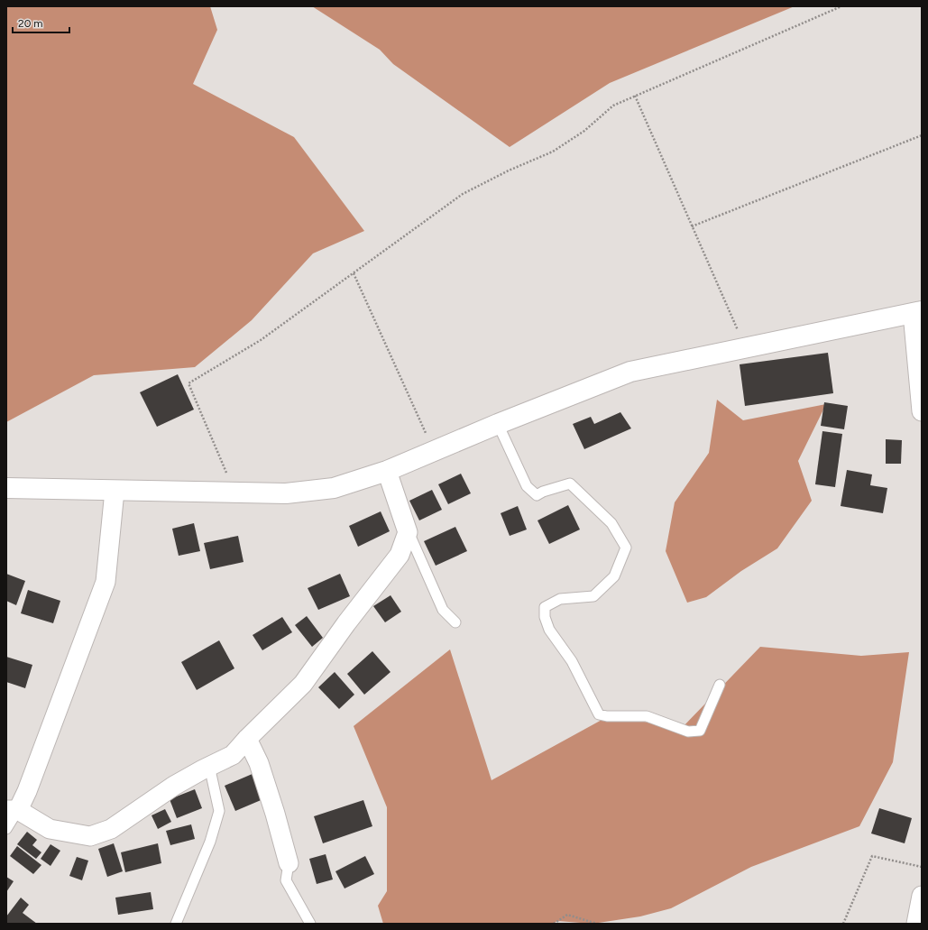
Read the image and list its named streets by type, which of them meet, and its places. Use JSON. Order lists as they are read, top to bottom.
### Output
{
  "scale_bar": "20 m"
}
